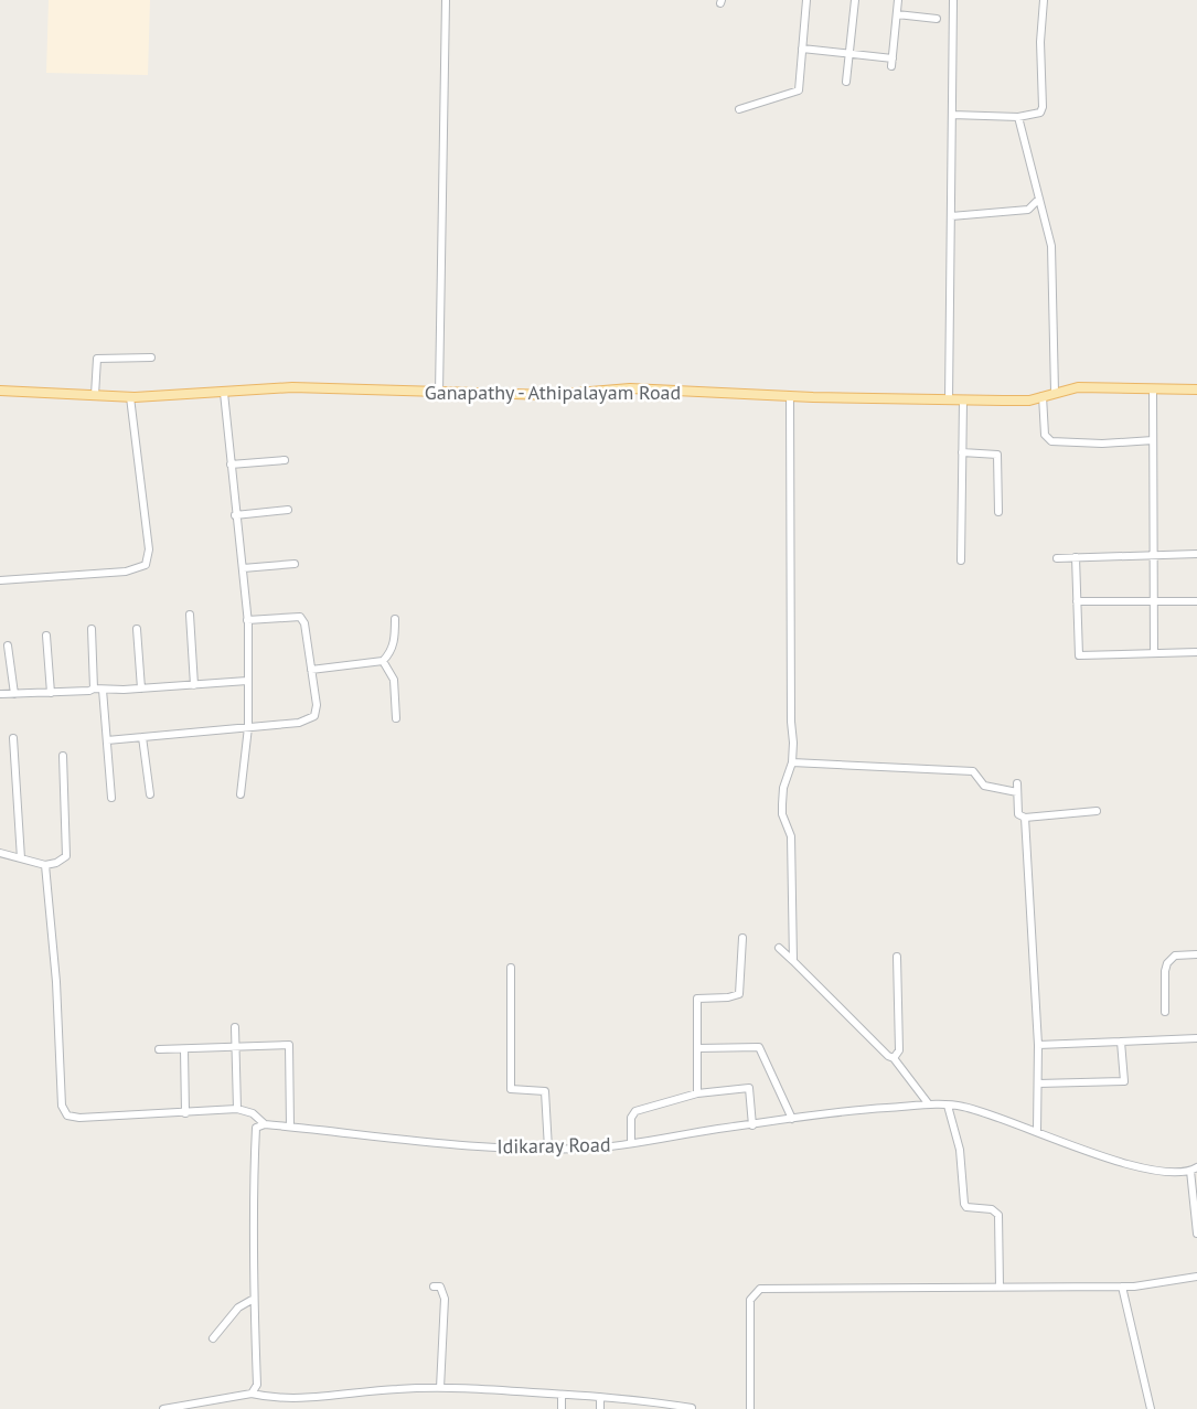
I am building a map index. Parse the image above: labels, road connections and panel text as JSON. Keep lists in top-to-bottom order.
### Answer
{
  "streets": {
    "main road": ["Ganapathy - Athipalayam Road"],
    "street": ["Idikaray Road"]
  }
}
